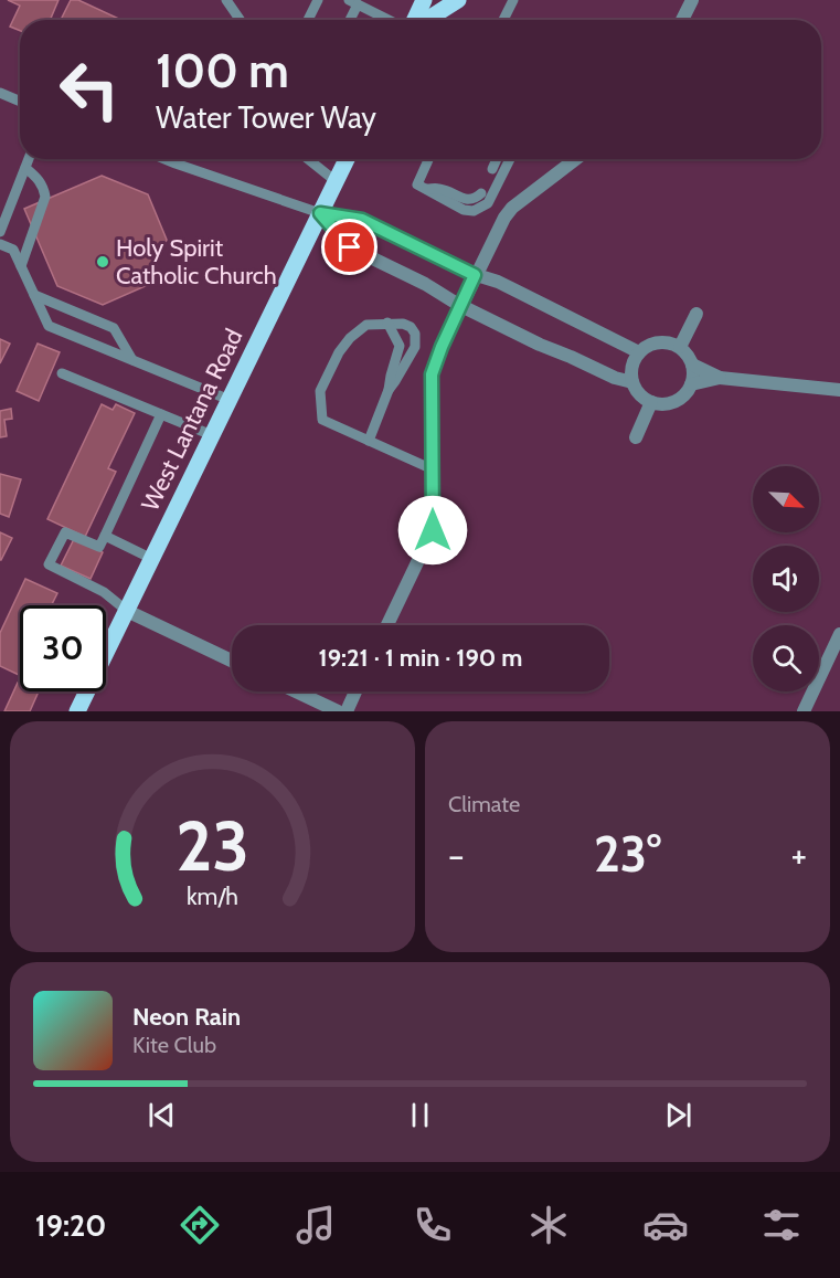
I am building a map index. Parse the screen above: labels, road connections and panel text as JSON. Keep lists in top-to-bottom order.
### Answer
{
  "streets": {
    "main road": ["West Lantana Road"]
  },
  "places": ["Holy Spirit Catholic Church"],
  "north": "bottom right",
  "page": {
    "turn": ["100 m", "Water Tower Way"],
    "limit": "30",
    "trip": "19:21 · 1 min · 190 m",
    "tile": "Climate",
    "heat": ["−", "23°", "+"],
    "song": ["Neon Rain", "Kite Club"],
    "tabs": "19:20",
    "gauge": ["23", "km/h"]
  }
}
